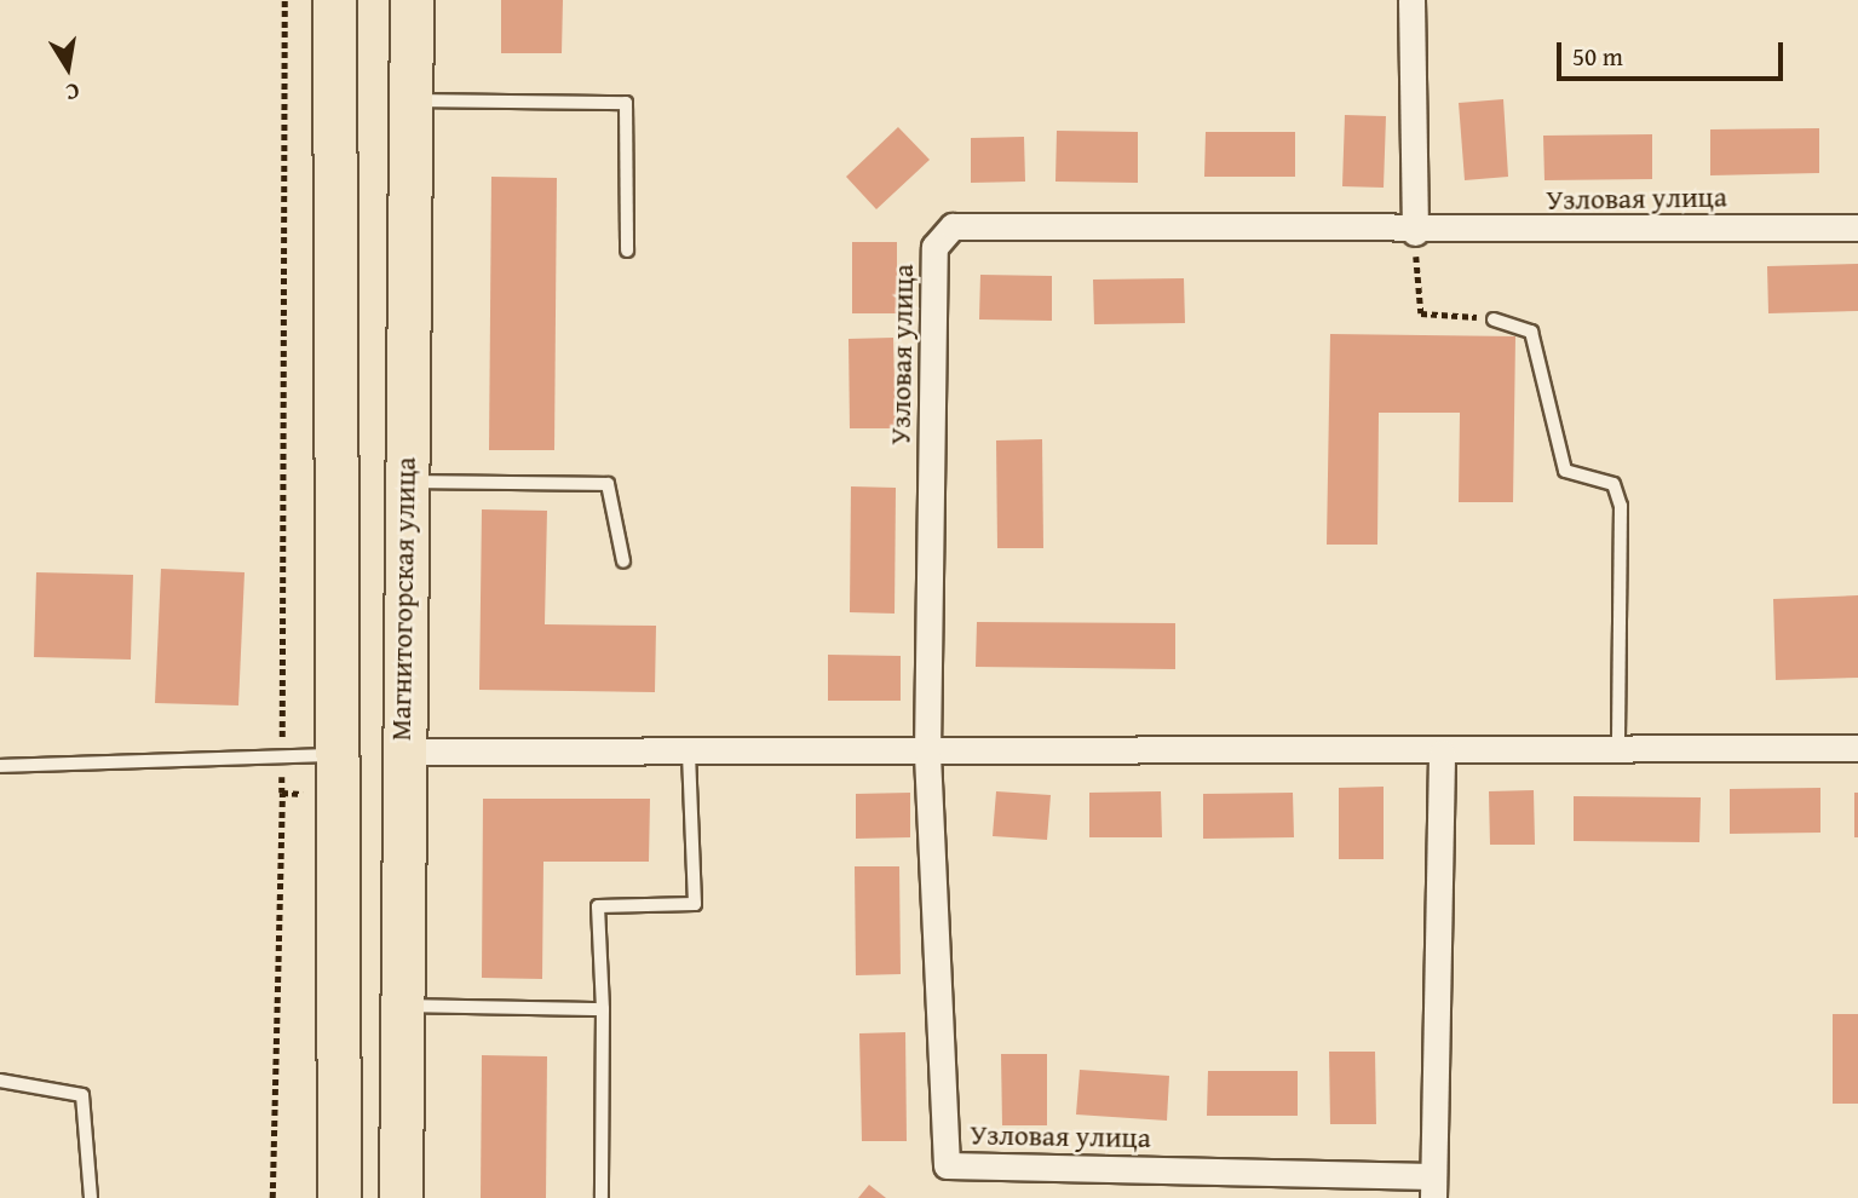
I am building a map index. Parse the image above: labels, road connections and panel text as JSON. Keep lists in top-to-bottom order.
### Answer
{
  "streets": {
    "main road": ["Магнитогорская улица"],
    "street": ["Узловая улица"]
  },
  "scale_bar": "50 m",
  "north": "bottom"
}
